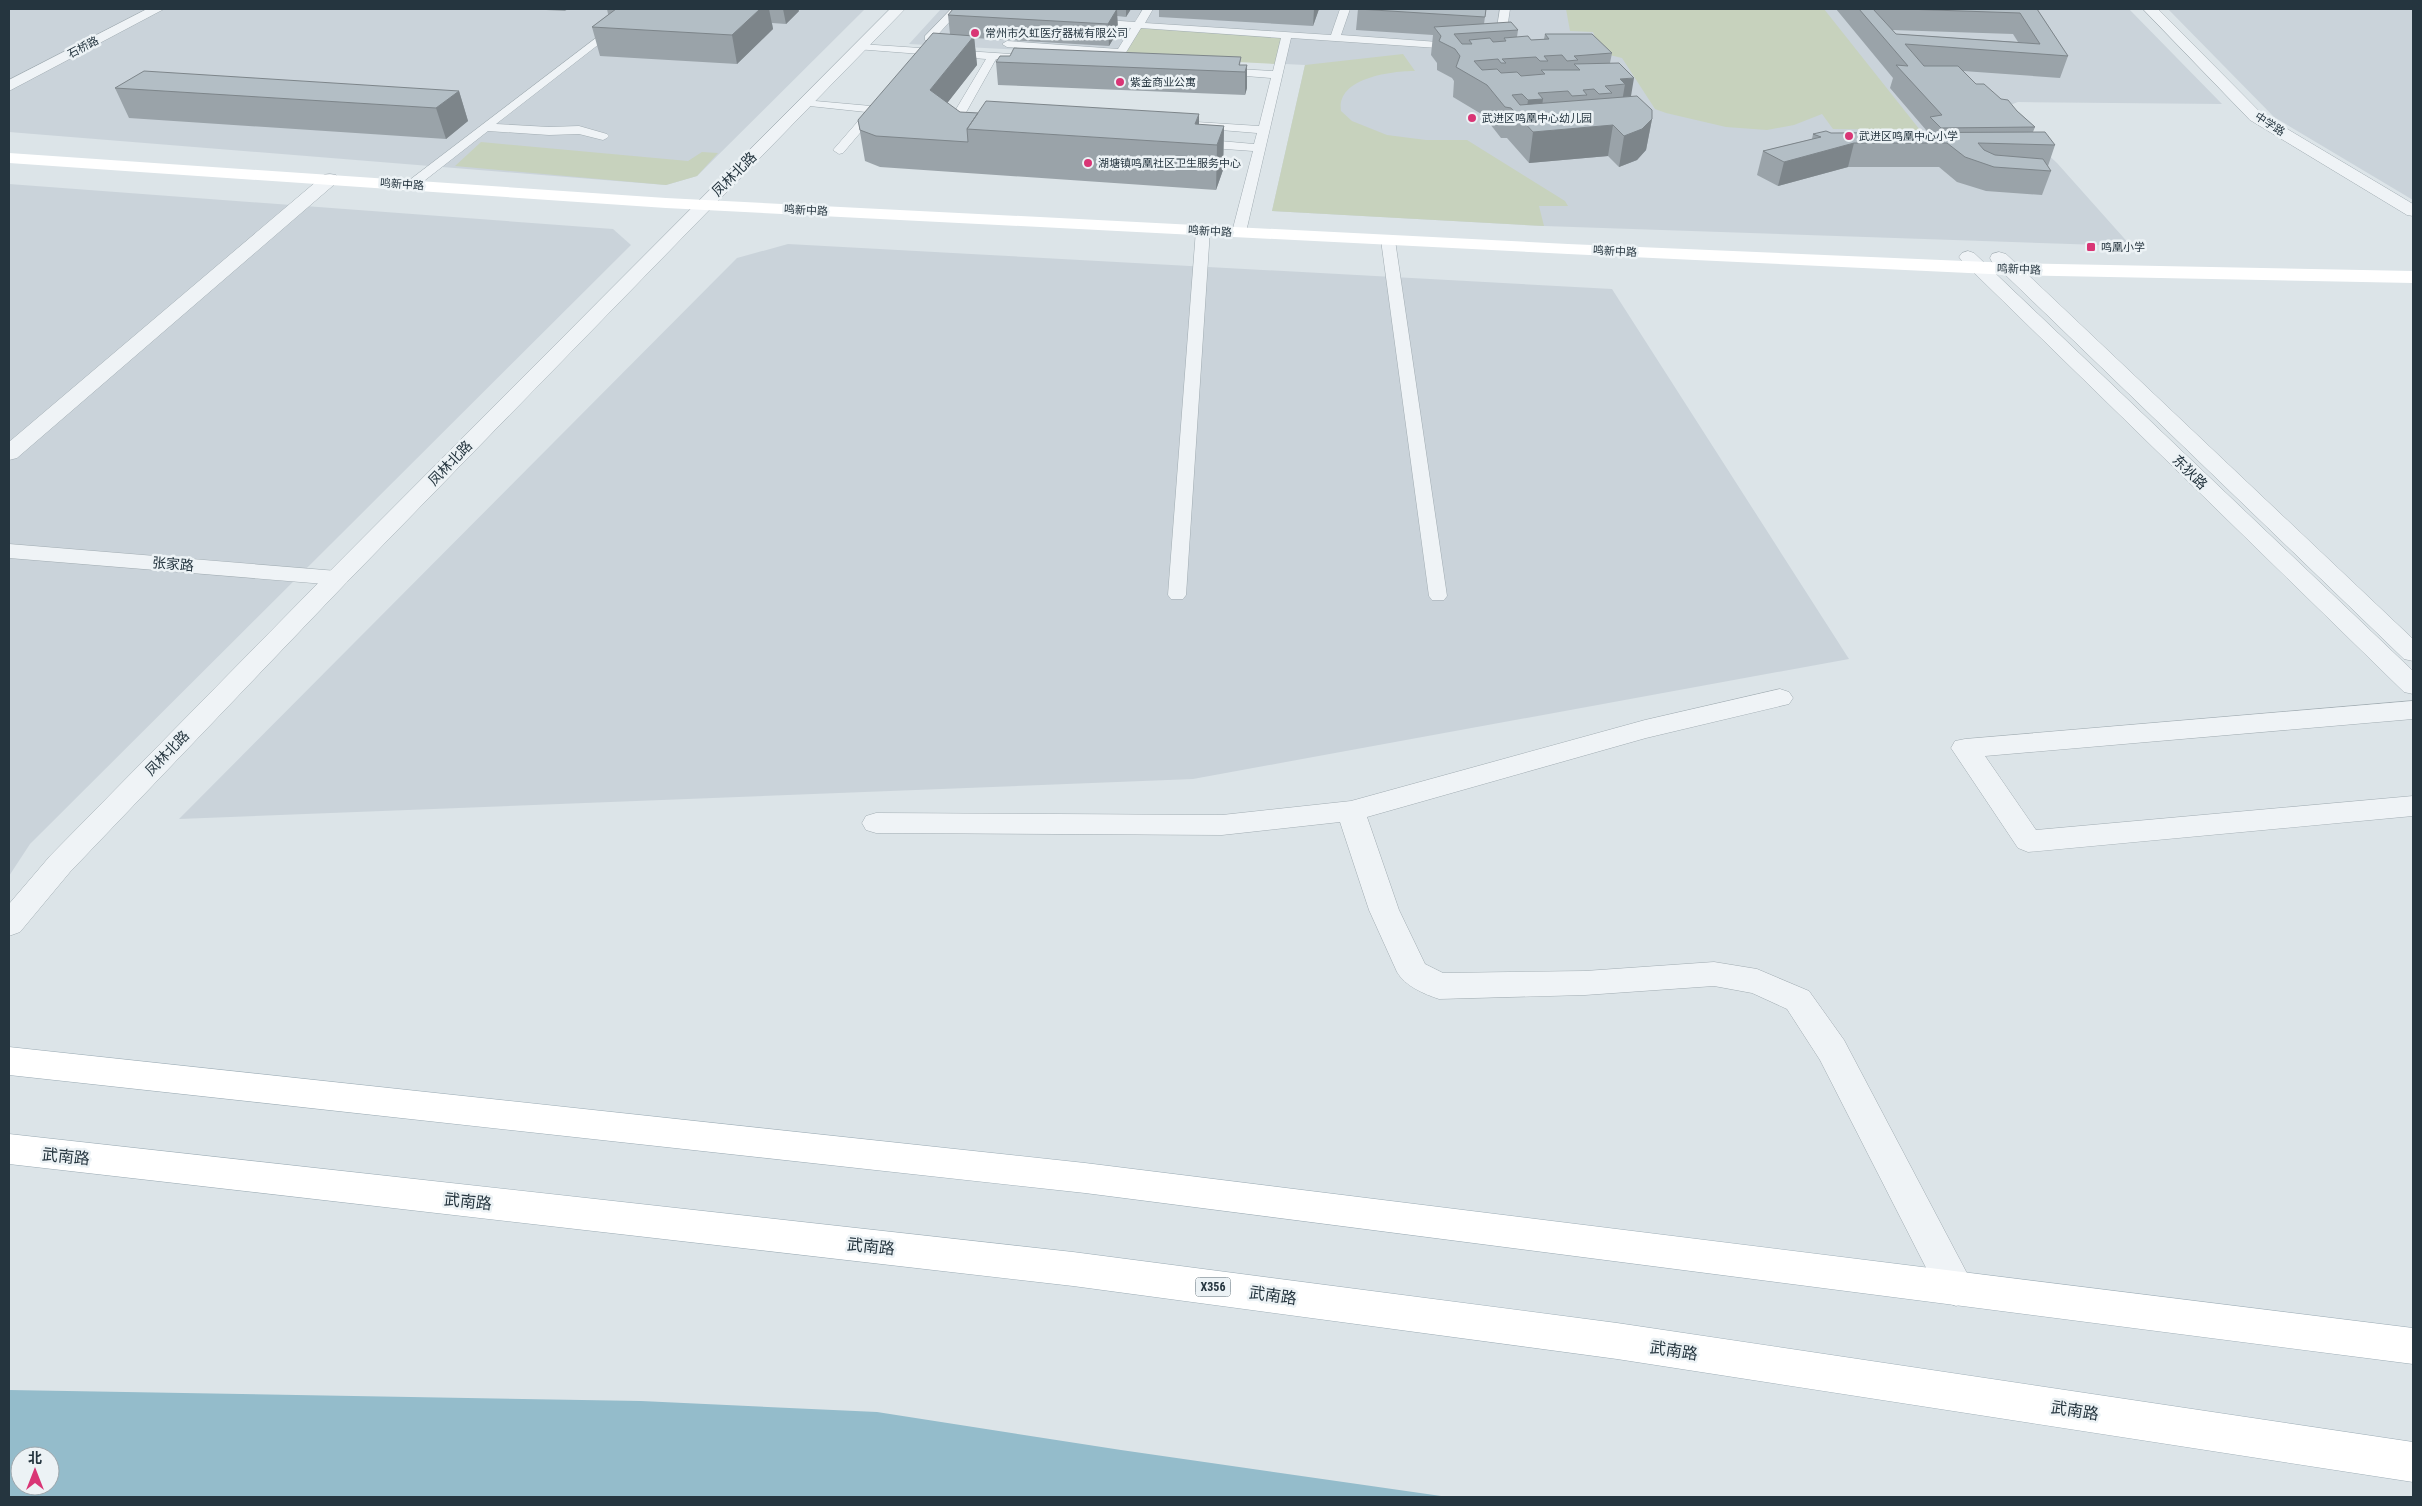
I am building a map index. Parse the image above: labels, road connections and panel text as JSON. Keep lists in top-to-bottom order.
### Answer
{
  "streets": {
    "main road": ["鸣新中路", "武南路", "X356"],
    "street": [
      "石桥路",
      "中学路",
      "凤林北路",
      "东狄路",
      "张家路"
    ]
  },
  "crossings": [
    ["凤林北路", "鸣新中路"],
    ["凤林北路", "张家路"],
    ["鸣新中路", "东狄路"]
  ],
  "places": {
    "other": [
      "常州市久虹医疗器械有限公司",
      "紫金商业公寓",
      "武进区鸣凰中心幼儿园",
      "武进区鸣凰中心小学",
      "湖塘镇鸣凰社区卫生服务中心"
    ],
    "transit": ["鸣凰小学"]
  },
  "north": "top"
}
